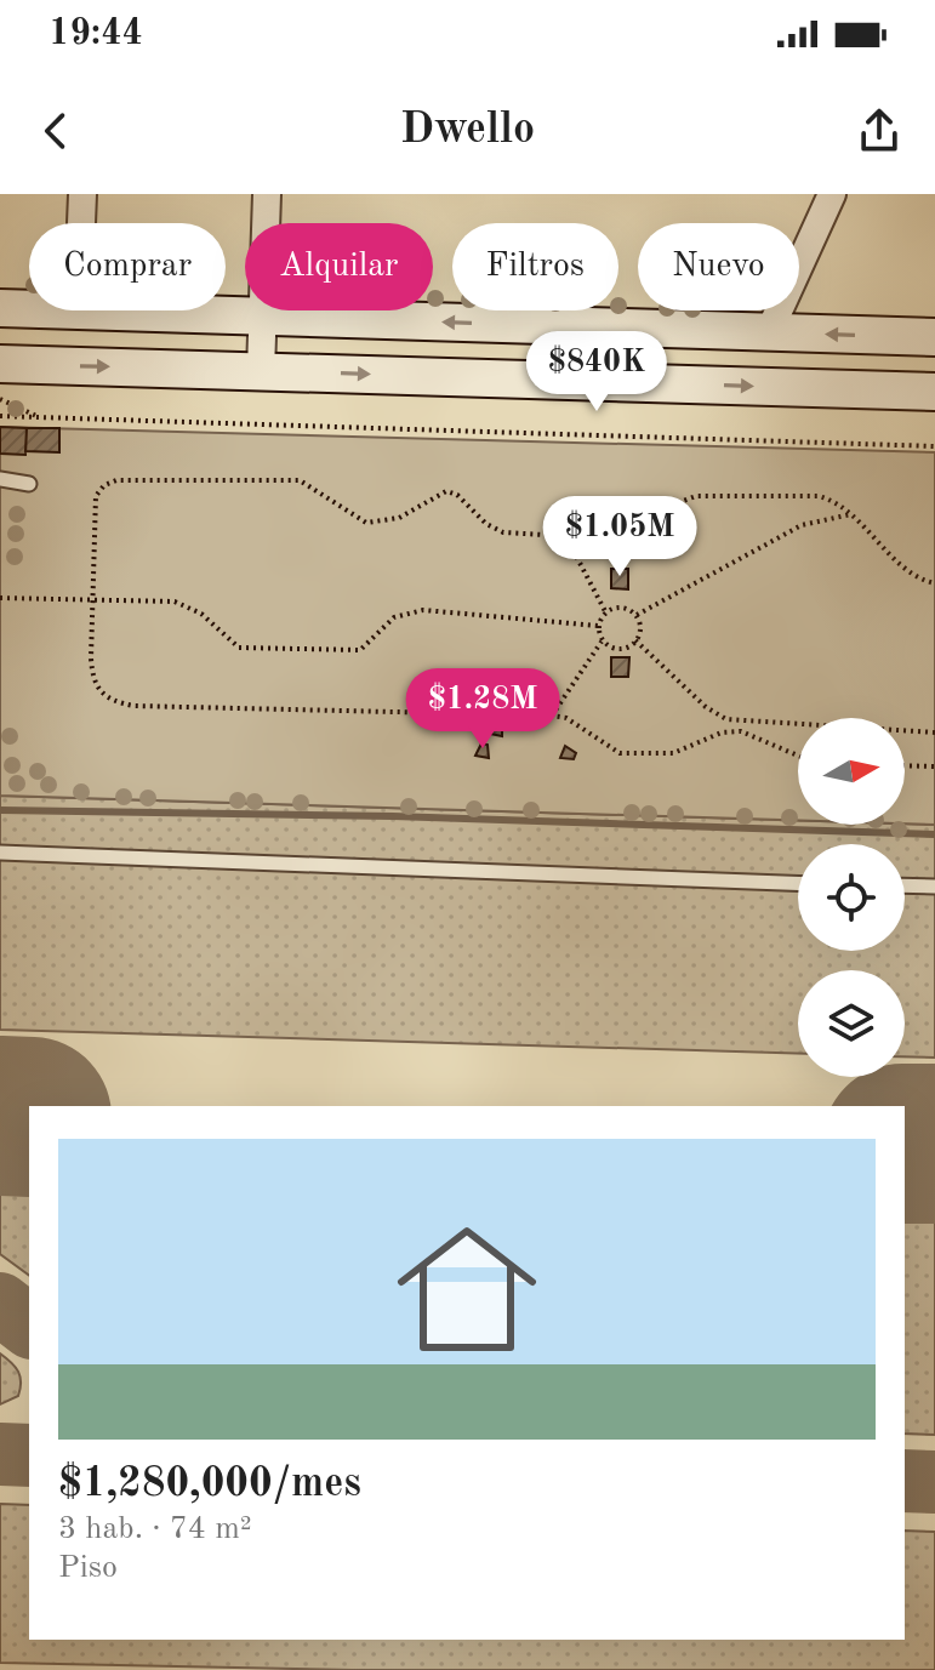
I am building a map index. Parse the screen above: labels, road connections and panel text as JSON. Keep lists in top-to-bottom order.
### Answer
{
  "north": "right",
  "page": {
    "status": "19:44",
    "header": "Dwello",
    "chip": [
      "Comprar",
      "Alquilar",
      "Filtros",
      "Nuevo"
    ],
    "price": ["$840K", "$1.05M", "$1.28M"],
    "list": [
      {
        "name": "$1,280,000/mes",
        "note": "3 hab. · 74 m² · Piso"
      }
    ]
  }
}
